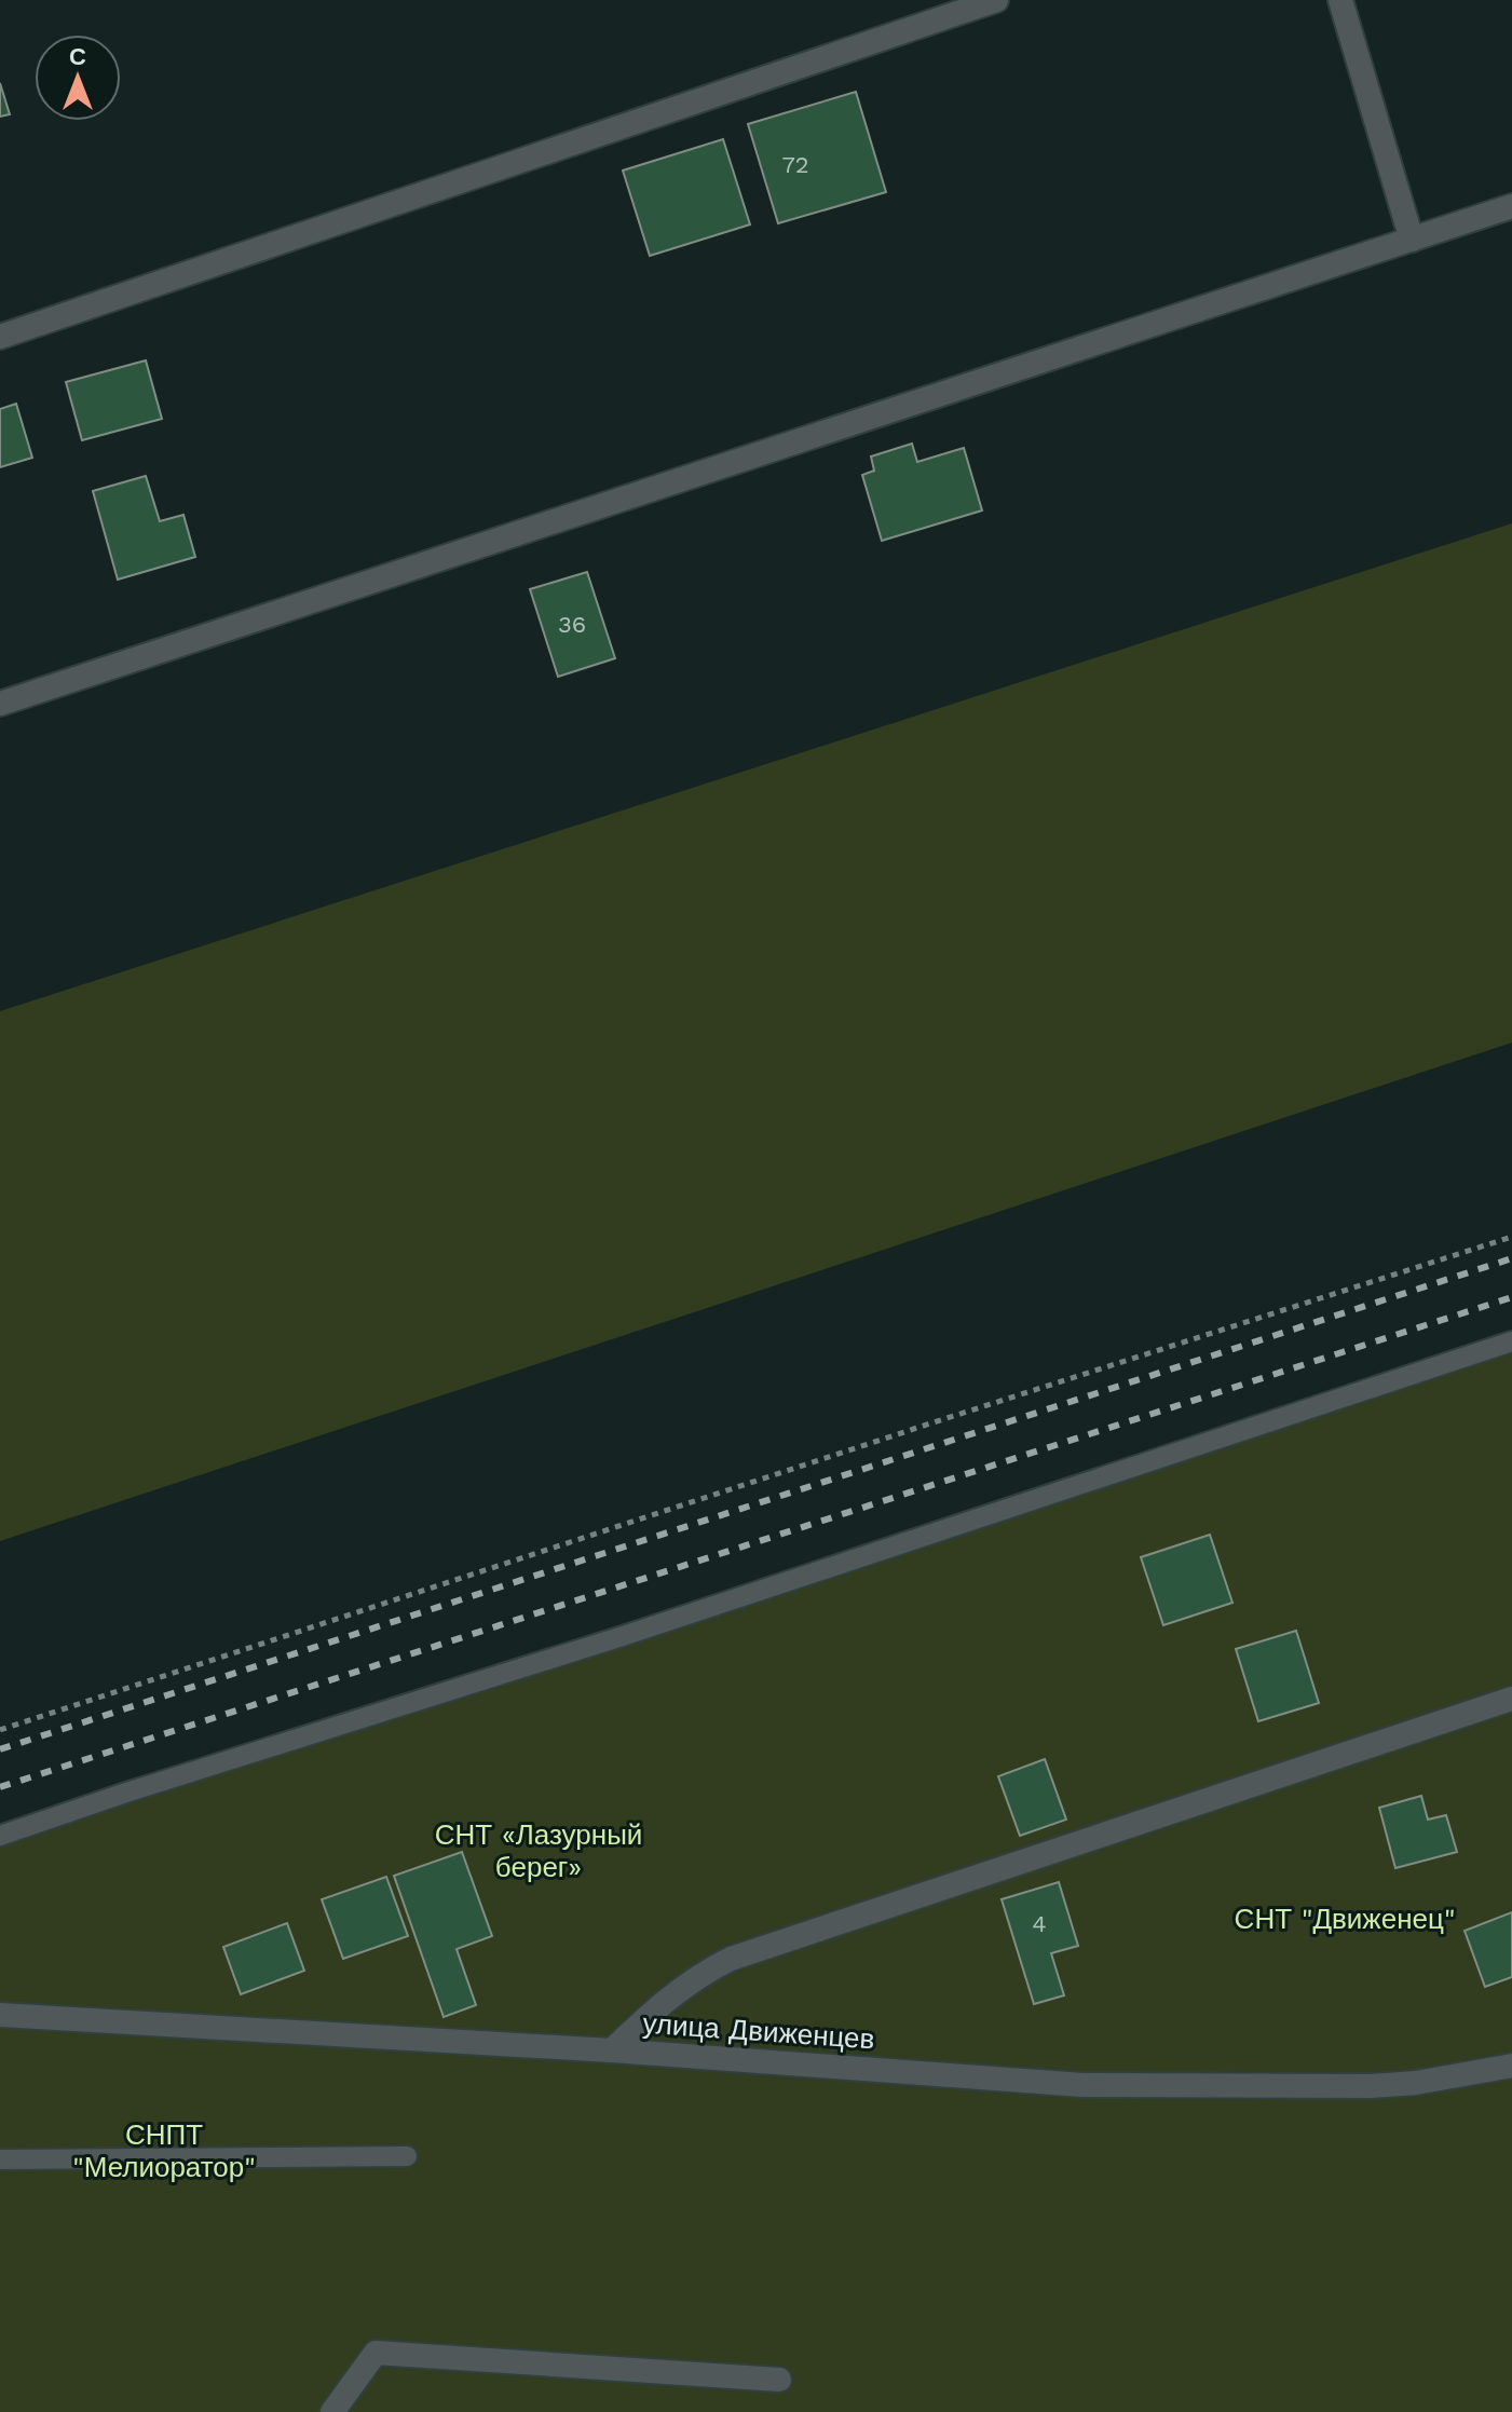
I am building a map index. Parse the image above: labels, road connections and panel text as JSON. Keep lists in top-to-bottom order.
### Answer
{
  "streets": {
    "street": ["улица Движенцев"]
  },
  "parks": ["СНТ «Лазурный берег»", "СНТ \"Движенец\"", "СНПТ \"Мелиоратор\""],
  "house_numbers": ["72", "36", "4"],
  "north": "top"
}
